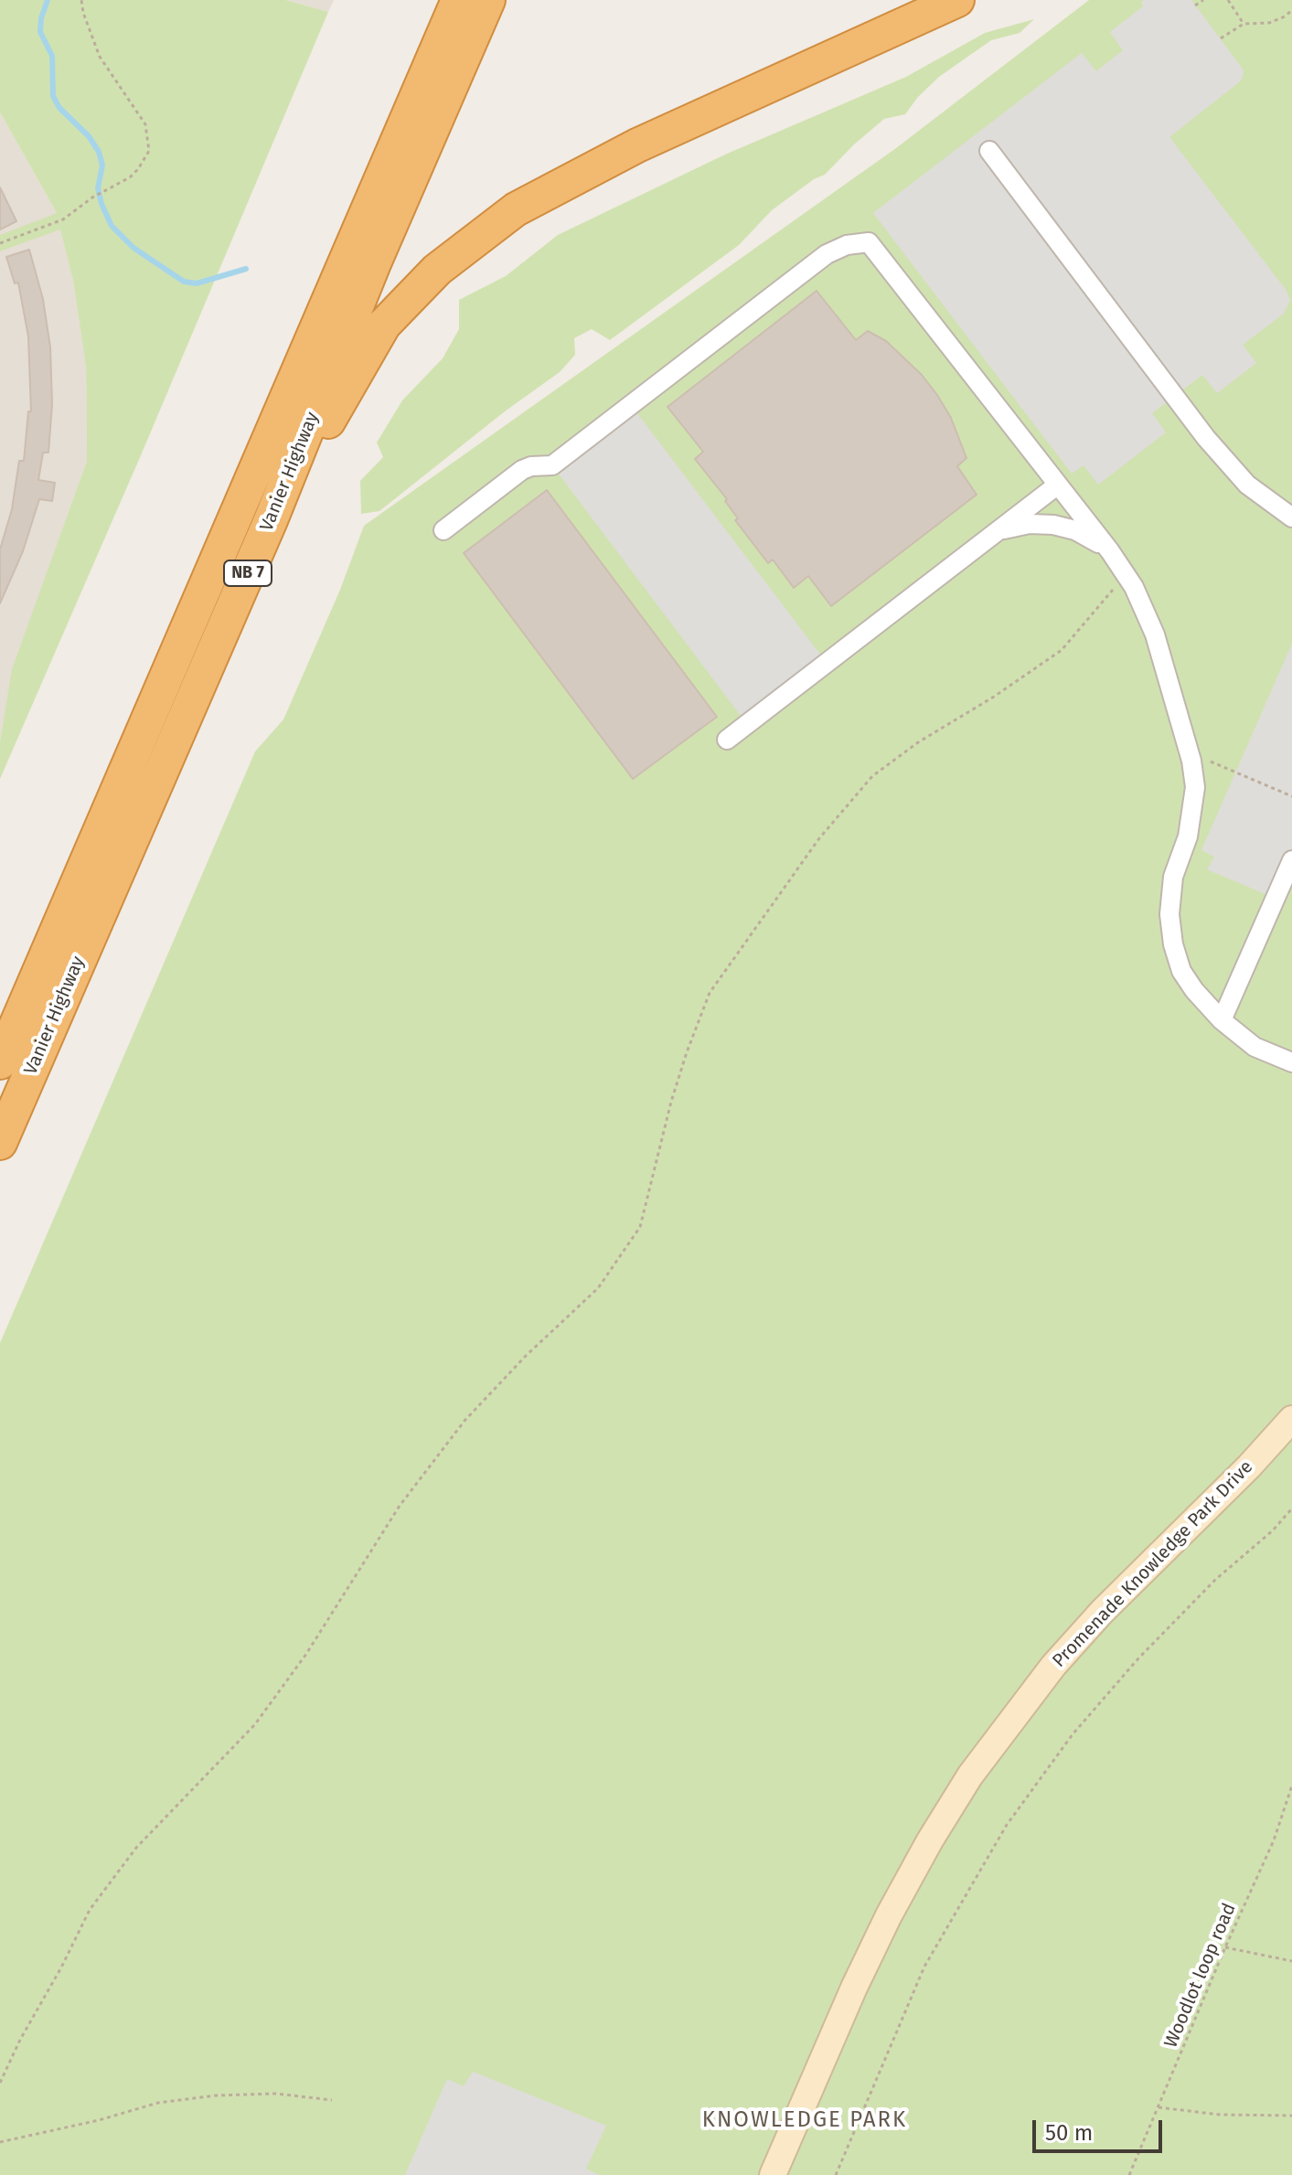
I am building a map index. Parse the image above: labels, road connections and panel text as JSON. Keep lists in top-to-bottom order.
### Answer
{
  "streets": {
    "highway": ["Vanier Highway", "NB 7"],
    "street": ["Promenade Knowledge Park Drive"],
    "path": ["Woodlot loop road"]
  },
  "districts": ["KNOWLEDGE PARK"],
  "scale_bar": "50 m"
}
